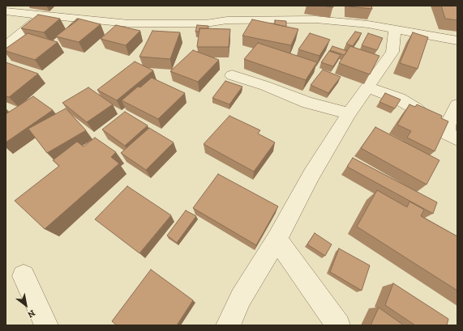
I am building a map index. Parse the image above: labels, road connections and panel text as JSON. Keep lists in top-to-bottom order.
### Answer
{
  "north": "bottom right"
}
